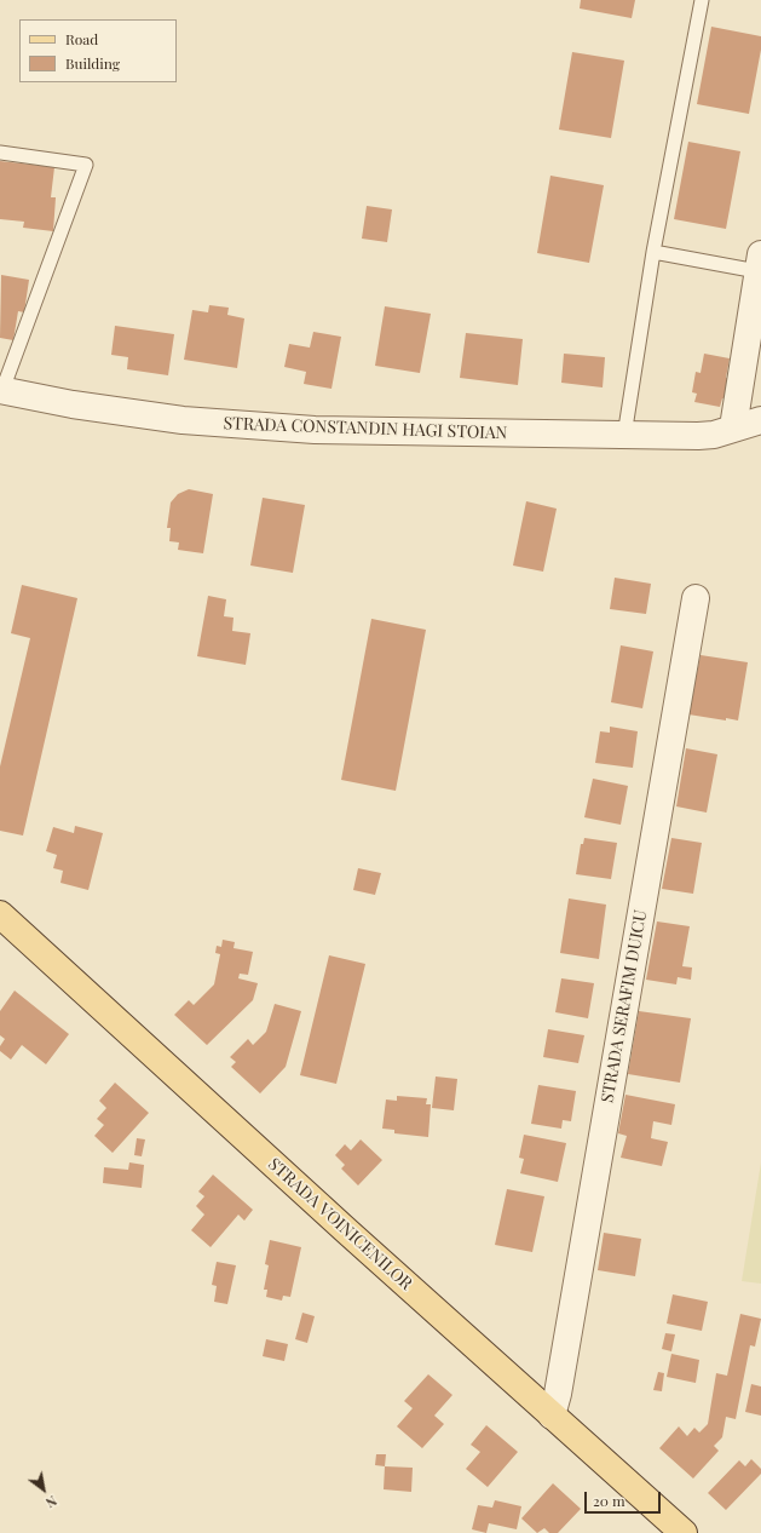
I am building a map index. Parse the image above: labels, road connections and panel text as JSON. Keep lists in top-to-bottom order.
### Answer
{
  "streets": {
    "main road": ["STRADA VOINICENILOR"],
    "street": ["STRADA CONSTANDIN HAGI STOIAN", "STRADA SERAFIM DUICU"]
  },
  "crossings": [
    ["STRADA SERAFIM DUICU", "STRADA VOINICENILOR"]
  ],
  "legend": ["Road", "Building"],
  "scale_bar": "20 m",
  "north": "bottom right"
}
